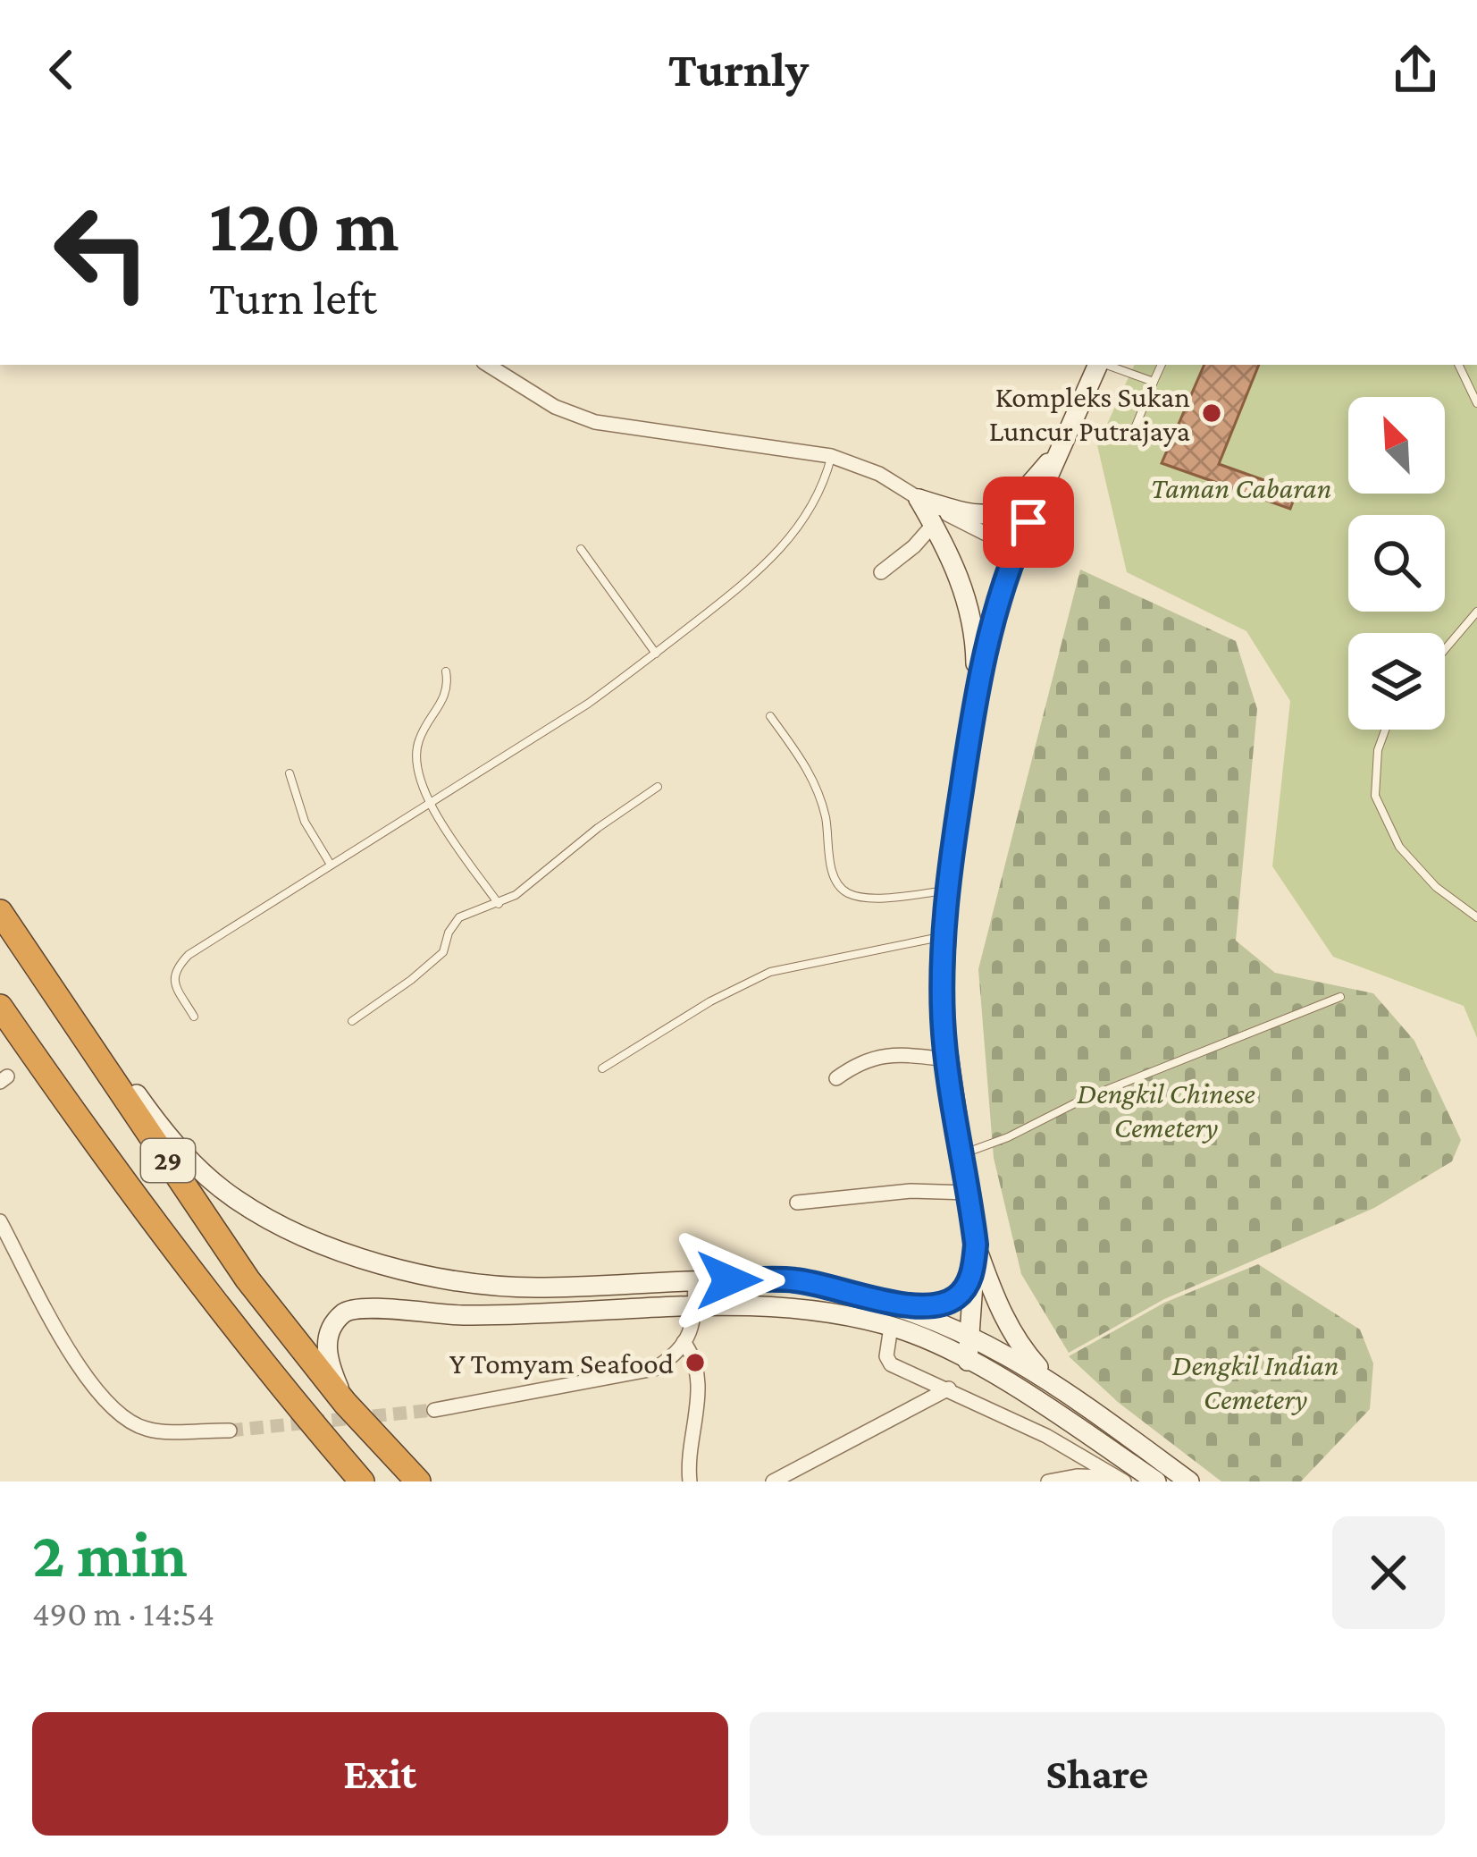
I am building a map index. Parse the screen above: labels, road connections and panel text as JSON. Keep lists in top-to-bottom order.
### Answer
{
  "streets": {
    "highway": ["29"]
  },
  "parks": ["Taman Cabaran", "Dengkil Chinese Cemetery", "Dengkil Indian Cemetery"],
  "places": ["Kompleks Sukan Luncur Putrajaya", "Y Tomyam Seafood"],
  "north": "top left",
  "page": {
    "header": "Turnly",
    "turn": ["120 m", "Turn left"],
    "heading": ["2 min", "490 m · 14:54"],
    "buttons": ["Exit", "Share"]
  }
}
